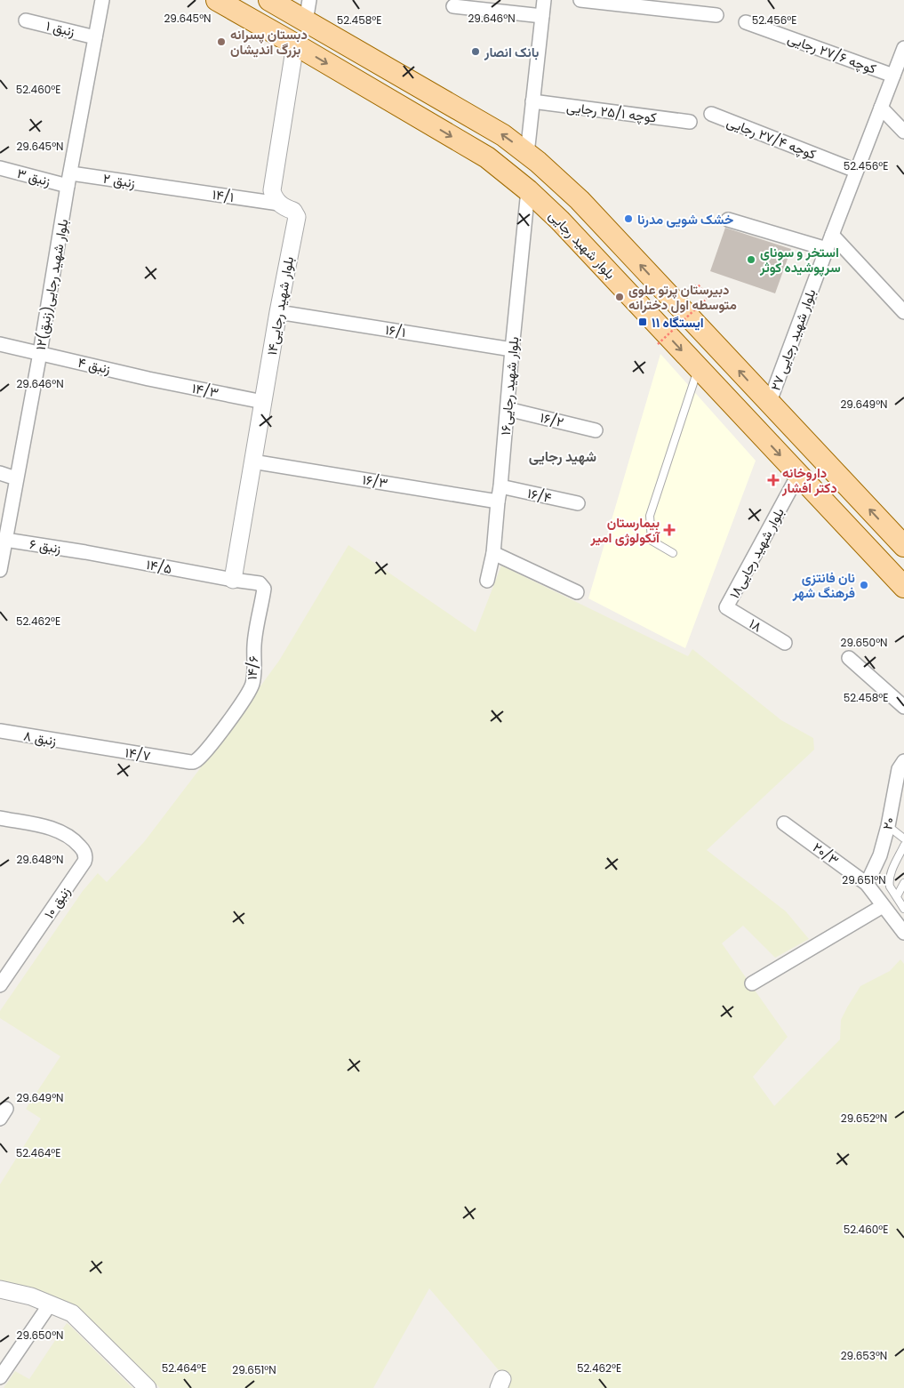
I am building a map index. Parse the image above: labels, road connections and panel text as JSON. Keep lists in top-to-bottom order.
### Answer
{
  "streets": {
    "main road": ["بلوار شهید رجایی"],
    "street": [
      "زنبق ۱",
      "کوچه ۲۷/۶ رجایی",
      "کوچه ۲۵/۱ رجایی",
      "کوچه ۲۷/۴ رجایی",
      "زنبق ۳",
      "زنبق ۲",
      "۱۴/۱",
      "۱۲بلوار شهید رجایی(زنبق)",
      "بلوار شهید رجایی۱۴",
      "۱۶/۱",
      "۲۷ بلوار شهید رجایی",
      "زنبق ۴",
      "بلوار شهید رجایی۱۶",
      "۱۴/۳",
      "۱۶/۲",
      "۱۶/۳",
      "۱۶/۴",
      "زنبق ۶",
      "بلوار شهید رجایی۱۸",
      "۱۴/۵",
      "۱۸",
      "۱۴/۶",
      "زنبق ۸",
      "۱۴/۷",
      "۲۰",
      "۲۰/۳",
      "زنبق ۱۰"
    ]
  },
  "crossings": [
    ["زنبق ۱", "۱۲بلوار شهید رجایی(زنبق)"],
    ["کوچه ۲۷/۶ رجایی", "۲۷ بلوار شهید رجایی"],
    ["کوچه ۲۷/۴ رجایی", "۲۷ بلوار شهید رجایی"],
    ["زنبق ۳", "زنبق ۲"],
    ["زنبق ۳", "۱۲بلوار شهید رجایی(زنبق)"],
    ["زنبق ۲", "۱۴/۱"],
    ["زنبق ۲", "۱۲بلوار شهید رجایی(زنبق)"],
    ["۱۴/۱", "بلوار شهید رجایی۱۴"],
    ["بلوار شهید رجایی", "۲۷ بلوار شهید رجایی"],
    ["بلوار شهید رجایی", "بلوار شهید رجایی۱۶"],
    ["بلوار شهید رجایی", "بلوار شهید رجایی۱۸"],
    ["۱۲بلوار شهید رجایی(زنبق)", "زنبق ۴"],
    ["۱۲بلوار شهید رجایی(زنبق)", "زنبق ۶"],
    ["بلوار شهید رجایی۱۴", "۱۶/۱"],
    ["بلوار شهید رجایی۱۴", "۱۴/۳"],
    ["بلوار شهید رجایی۱۴", "۱۶/۳"],
    ["بلوار شهید رجایی۱۴", "۱۴/۵"],
    ["بلوار شهید رجایی۱۴", "۱۴/۶"],
    ["۱۶/۱", "بلوار شهید رجایی۱۶"],
    ["زنبق ۴", "۱۴/۳"],
    ["بلوار شهید رجایی۱۶", "۱۶/۲"],
    ["بلوار شهید رجایی۱۶", "۱۶/۳"],
    ["بلوار شهید رجایی۱۶", "۱۶/۴"],
    ["زنبق ۶", "۱۴/۵"],
    ["بلوار شهید رجایی۱۸", "۱۸"],
    ["۱۴/۵", "۱۴/۶"],
    ["۱۴/۶", "۱۴/۷"],
    ["زنبق ۸", "۱۴/۷"],
    ["۲۰", "۲۰/۳"]
  ],
  "districts": ["شهید رجایی"],
  "places": {
    "other": [
      "دبستان پسرانه بزرگ اندیشان",
      "بانک انصار",
      "خشک شویی مدرنا",
      "استخر و سونای سرپوشیده کوثر",
      "دبیرستان پرتو علوی متوسطه اول دخترانه",
      "نان فانتزی فرهنگ شهر"
    ],
    "transit": ["ایستگاه ۱۱"],
    "health": ["داروخانه دکتر افشار", "بیمارستان آنکولوژی امیر"]
  },
  "coordinates": [
    "29.645°N",
    "29.646°N",
    "52.458°E",
    "52.456°E",
    "52.460°E",
    "29.649°N",
    "52.462°E",
    "29.650°N",
    "29.648°N",
    "29.651°N",
    "29.652°N",
    "52.464°E",
    "29.653°N"
  ]
}
